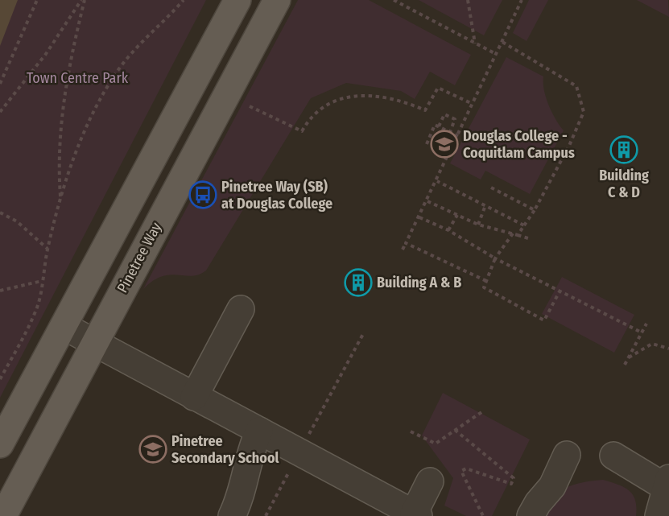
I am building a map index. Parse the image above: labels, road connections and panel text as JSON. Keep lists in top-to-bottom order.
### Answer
{
  "streets": {
    "main road": ["Pinetree Way"]
  },
  "parks": ["Town Centre Park"],
  "places": {
    "school or university": ["Douglas College - Coquitlam Campus", "Pinetree Secondary School"],
    "building": ["Building C & D", "Building A & B"],
    "bus stop": ["Pinetree Way (SB) at Douglas College"]
  }
}
